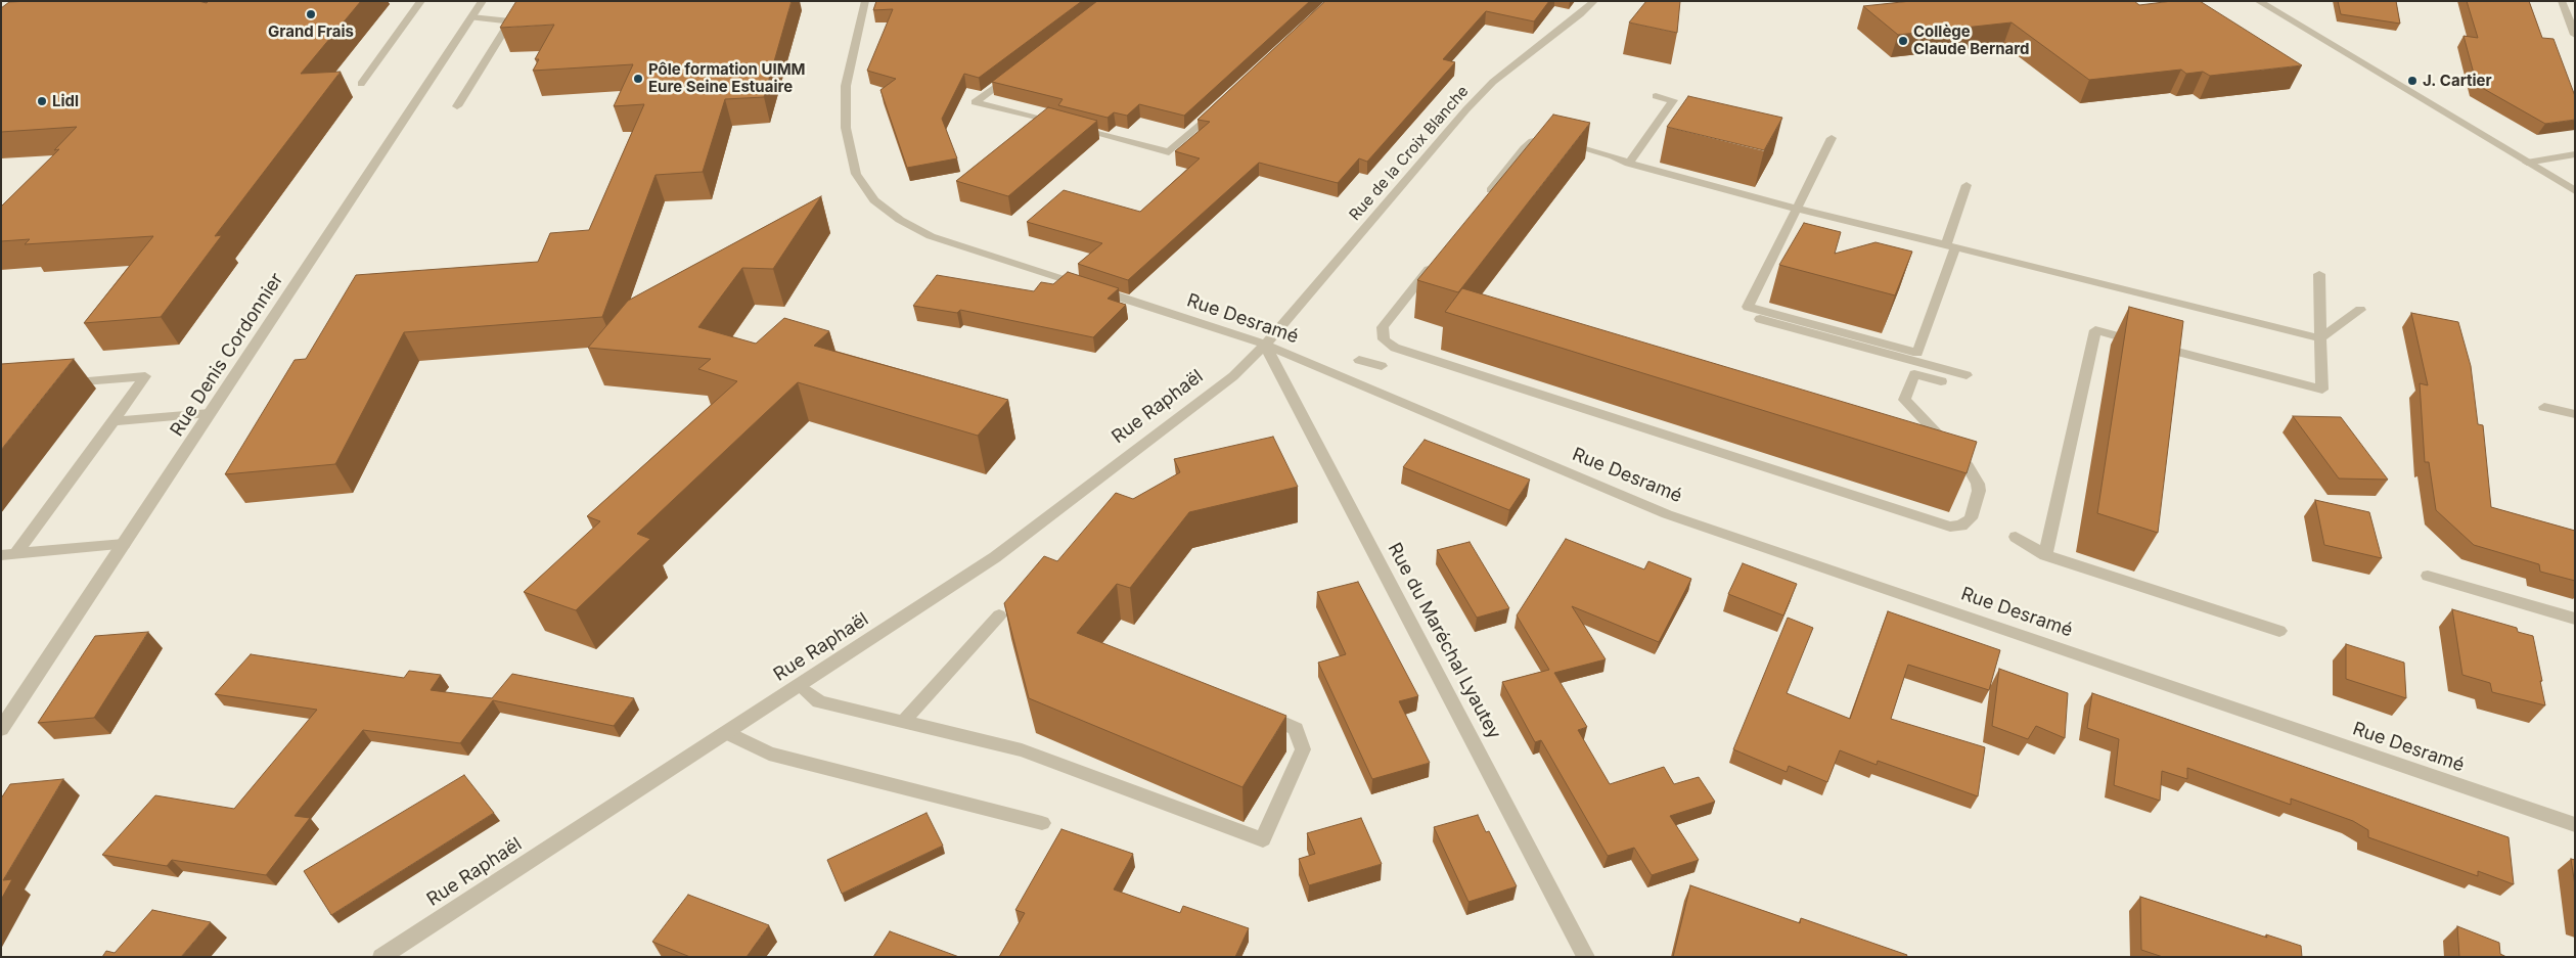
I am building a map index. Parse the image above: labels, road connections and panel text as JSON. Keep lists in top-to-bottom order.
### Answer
{
  "streets": {
    "street": [
      "Rue de la Croix Blanche",
      "Rue Desramé",
      "Rue Denis Cordonnier",
      "Rue Raphaël",
      "Rue du Maréchal Lyautey"
    ]
  },
  "crossings": [
    ["Rue de la Croix Blanche", "Rue Desramé"],
    ["Rue de la Croix Blanche", "Rue Raphaël"],
    ["Rue de la Croix Blanche", "Rue du Maréchal Lyautey"],
    ["Rue Desramé", "Rue Raphaël"],
    ["Rue Desramé", "Rue du Maréchal Lyautey"],
    ["Rue Raphaël", "Rue du Maréchal Lyautey"]
  ],
  "places": [
    "Grand Frais",
    "Collège Claude Bernard",
    "Pôle formation UIMM Eure Seine Estuaire",
    "J. Cartier",
    "Lidl"
  ]
}
